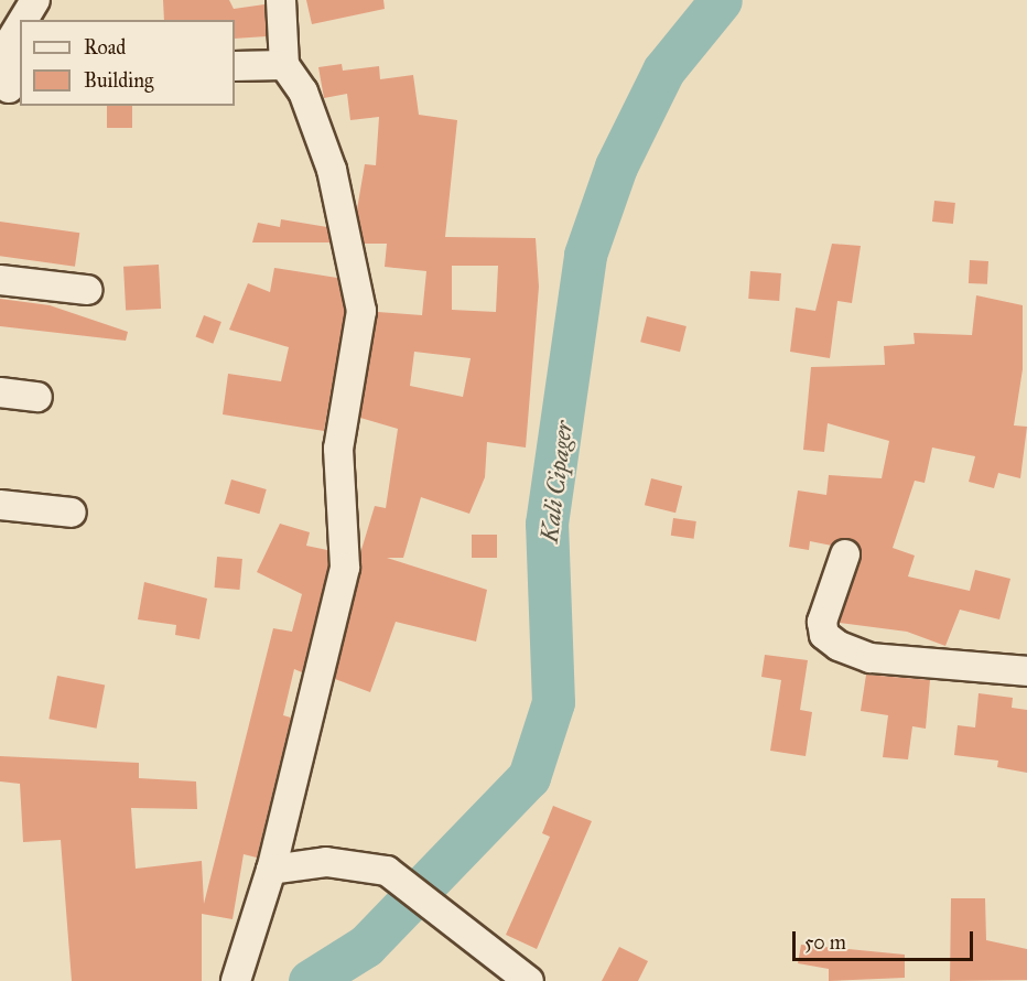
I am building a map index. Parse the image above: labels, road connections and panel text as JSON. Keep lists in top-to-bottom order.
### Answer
{
  "water": ["Kali Cipager"],
  "legend": ["Road", "Building"],
  "scale_bar": "50 m"
}
